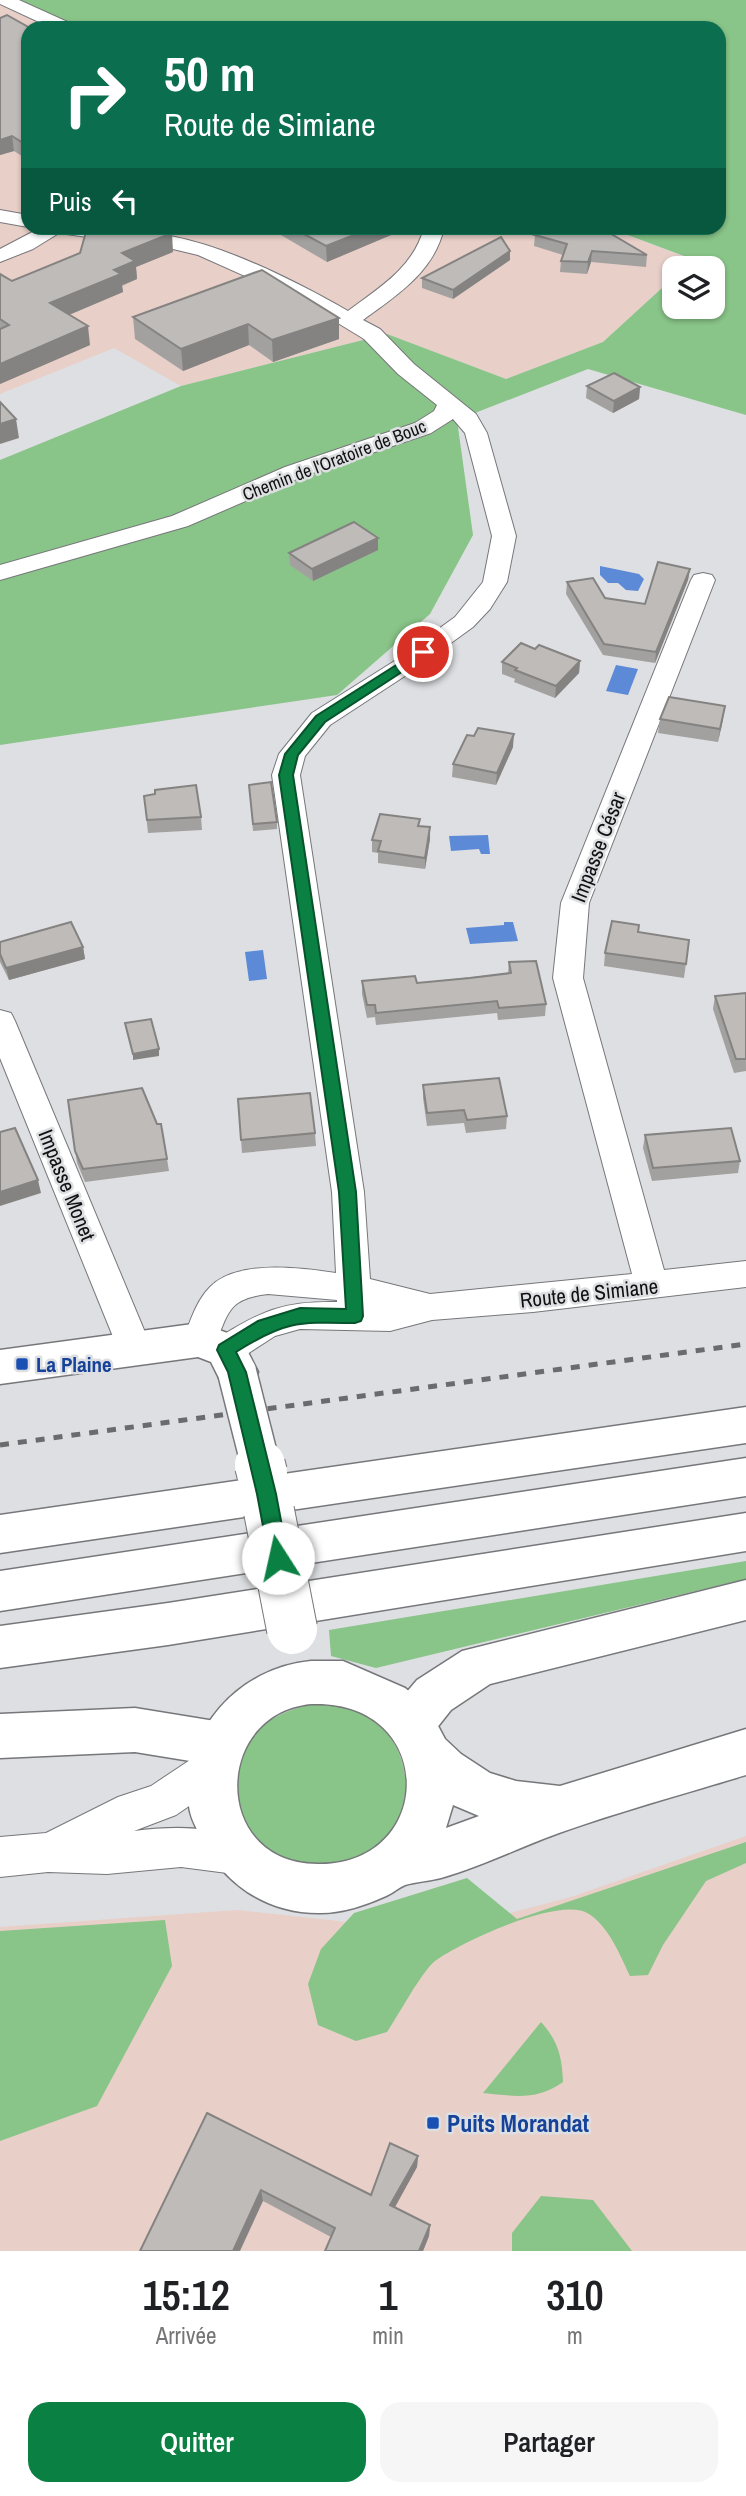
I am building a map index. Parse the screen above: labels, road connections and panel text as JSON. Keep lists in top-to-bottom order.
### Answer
{
  "streets": {
    "street": [
      "Chemin de l'Oratoire de Bouc",
      "Impasse César",
      "Impasse Monet",
      "Route de Simiane"
    ]
  },
  "crossings": [
    ["Impasse César", "Route de Simiane"]
  ],
  "places": {
    "transit": ["La Plaine", "Puits Morandat"]
  },
  "page": {
    "turn": ["50 m", "Route de Simiane"],
    "then": "Puis",
    "eta": [
      "15:12",
      "Arrivée",
      "1",
      "min",
      "310",
      "m"
    ],
    "buttons": ["Quitter", "Partager"]
  }
}
